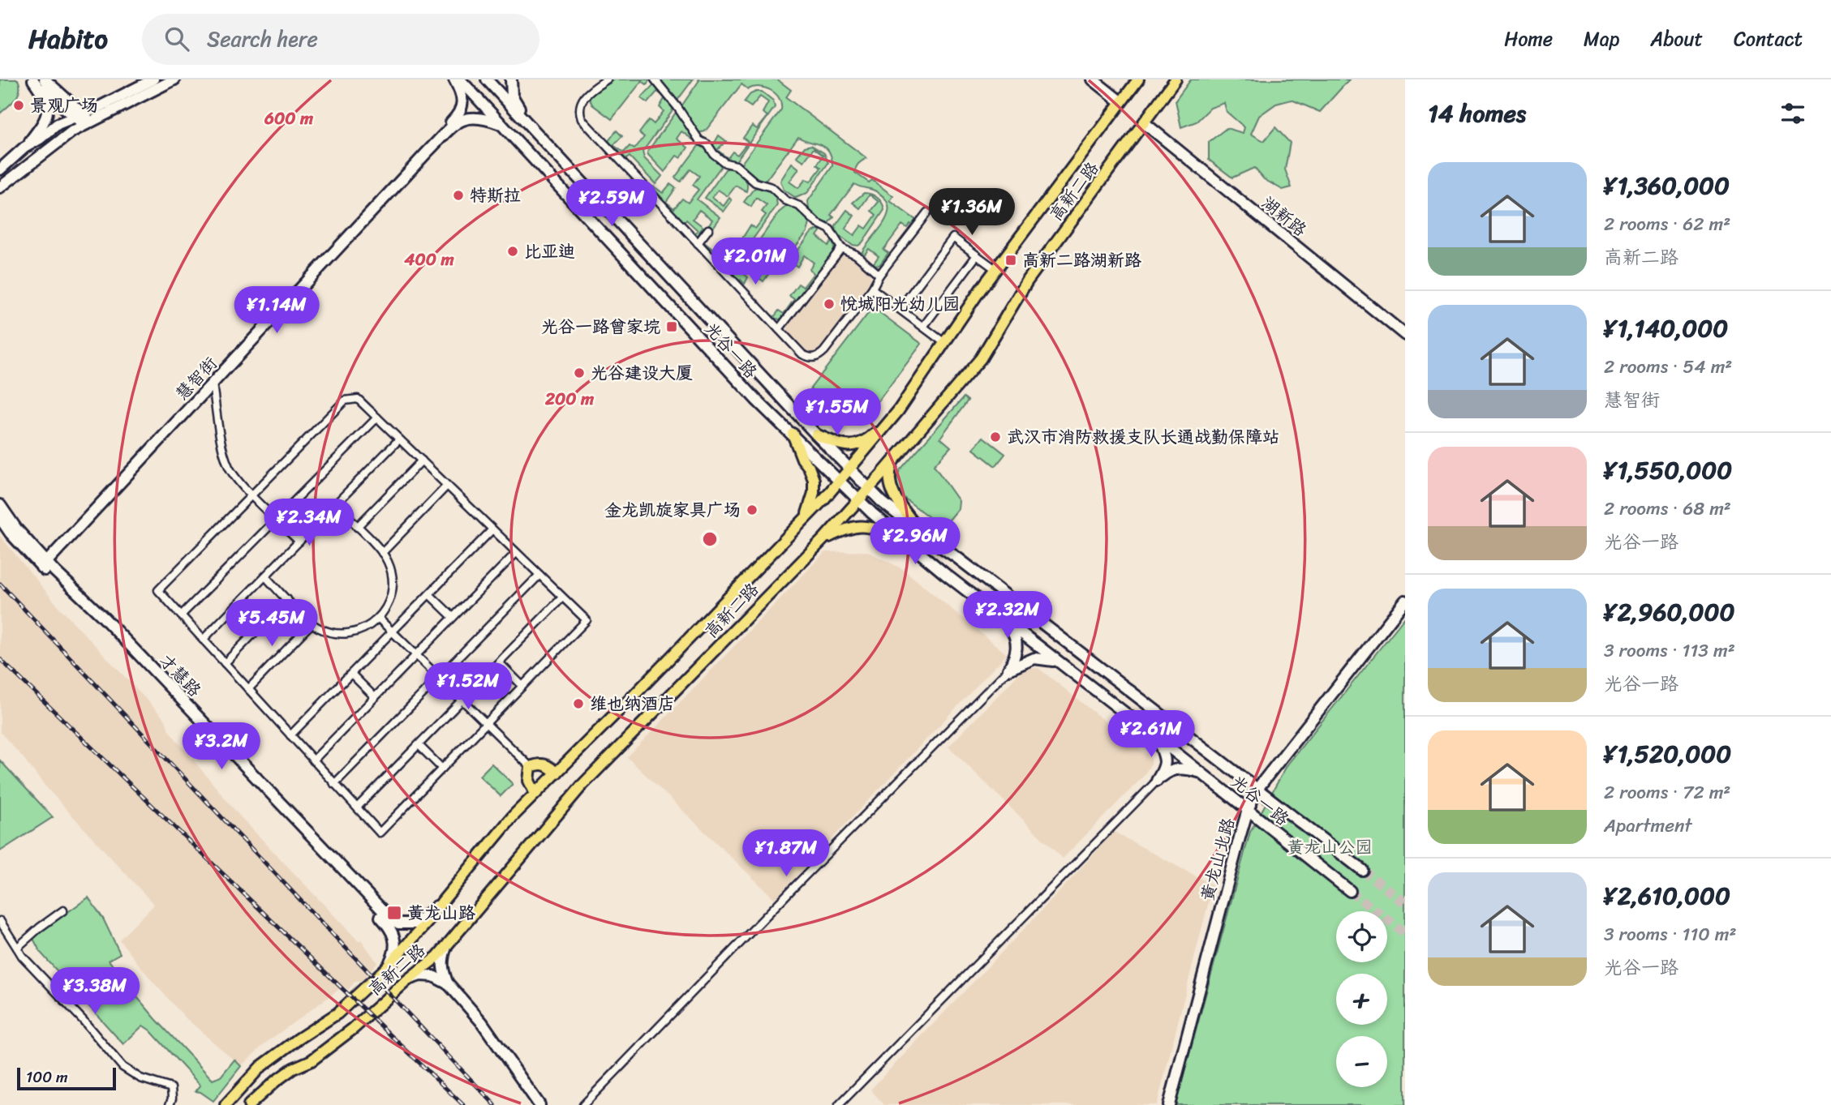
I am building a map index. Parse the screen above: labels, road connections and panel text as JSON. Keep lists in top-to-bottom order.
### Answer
{
  "streets": {
    "main road": ["高新二路"],
    "street": [
      "湖新路",
      "光谷一路",
      "慧智街",
      "才慧路",
      "黄龙山北路"
    ]
  },
  "crossings": [
    ["高新二路", "湖新路"],
    ["高新二路", "光谷一路"],
    ["高新二路", "才慧路"],
    ["光谷一路", "慧智街"],
    ["光谷一路", "黄龙山北路"],
    ["慧智街", "才慧路"]
  ],
  "parks": ["黄龙山公园"],
  "places": {
    "other": [
      "景观广场",
      "特斯拉",
      "比亚迪",
      "悦城阳光幼儿园",
      "光谷建设大厦",
      "武汉市消防救援支队长通战勤保障站",
      "金龙凯旋家具广场",
      "维也纳酒店"
    ],
    "transit": ["高新二路湖新路", "光谷一路曾家垸", "黄龙山路"]
  },
  "scale_bar": "100 m",
  "page": {
    "header": "Habito",
    "search": "Search here",
    "nav": [
      "Home",
      "Map",
      "About",
      "Contact"
    ],
    "heading": "14 homes",
    "list": [
      {
        "name": "¥1,360,000",
        "note": "2 rooms · 62 m² · 高新二路"
      },
      {
        "name": "¥1,140,000",
        "note": "2 rooms · 54 m² · 慧智街"
      },
      {
        "name": "¥1,550,000",
        "note": "2 rooms · 68 m² · 光谷一路"
      },
      {
        "name": "¥2,960,000",
        "note": "3 rooms · 113 m² · 光谷一路"
      },
      {
        "name": "¥1,520,000",
        "note": "2 rooms · 72 m² · Apartment"
      },
      {
        "name": "¥2,610,000",
        "note": "3 rooms · 110 m² · 光谷一路"
      }
    ],
    "price": [
      "¥2.59M",
      "¥1.36M",
      "¥2.01M",
      "¥1.14M",
      "¥1.55M",
      "¥2.34M",
      "¥2.96M",
      "¥2.32M",
      "¥5.45M",
      "¥1.52M",
      "¥2.61M",
      "¥3.2M",
      "¥1.87M",
      "¥3.38M"
    ],
    "map_buttons": ["+", "−"],
    "scale": "100 m"
  },
  "rings": ["600 m", "400 m", "200 m"]
}
